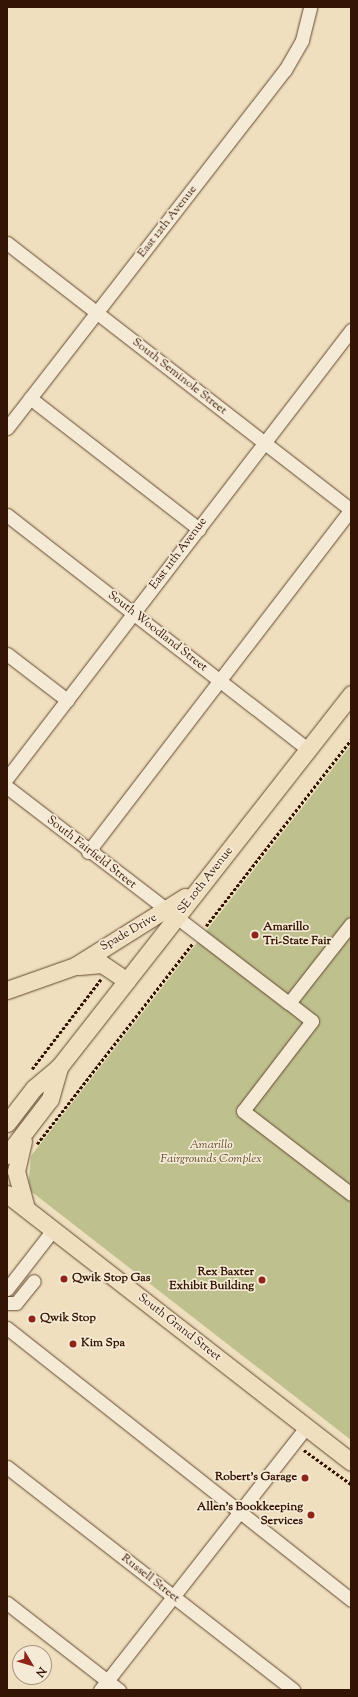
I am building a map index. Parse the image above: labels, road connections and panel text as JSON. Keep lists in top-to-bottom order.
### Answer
{
  "streets": {
    "main road": ["SE 10th Avenue", "Spade Drive", "South Grand Street"],
    "street": [
      "East 12th Avenue",
      "South Seminole Street",
      "East 11th Avenue",
      "South Woodland Street",
      "South Fairfield Street",
      "Russell Street"
    ]
  },
  "crossings": [
    ["East 12th Avenue", "South Seminole Street"],
    ["South Seminole Street", "East 11th Avenue"],
    ["East 11th Avenue", "South Woodland Street"],
    ["South Woodland Street", "SE 10th Avenue"],
    ["South Fairfield Street", "SE 10th Avenue"],
    ["South Fairfield Street", "Spade Drive"],
    ["SE 10th Avenue", "Spade Drive"]
  ],
  "parks": ["Amarillo Fairgrounds Complex"],
  "places": [
    "Amarillo Tri-State Fair",
    "Qwik Stop Gas",
    "Rex Baxter Exhibit Building",
    "Qwik Stop",
    "Kim Spa",
    "Robert's Garage",
    "Allen's Bookkeeping Services"
  ],
  "north": "bottom right"
}
